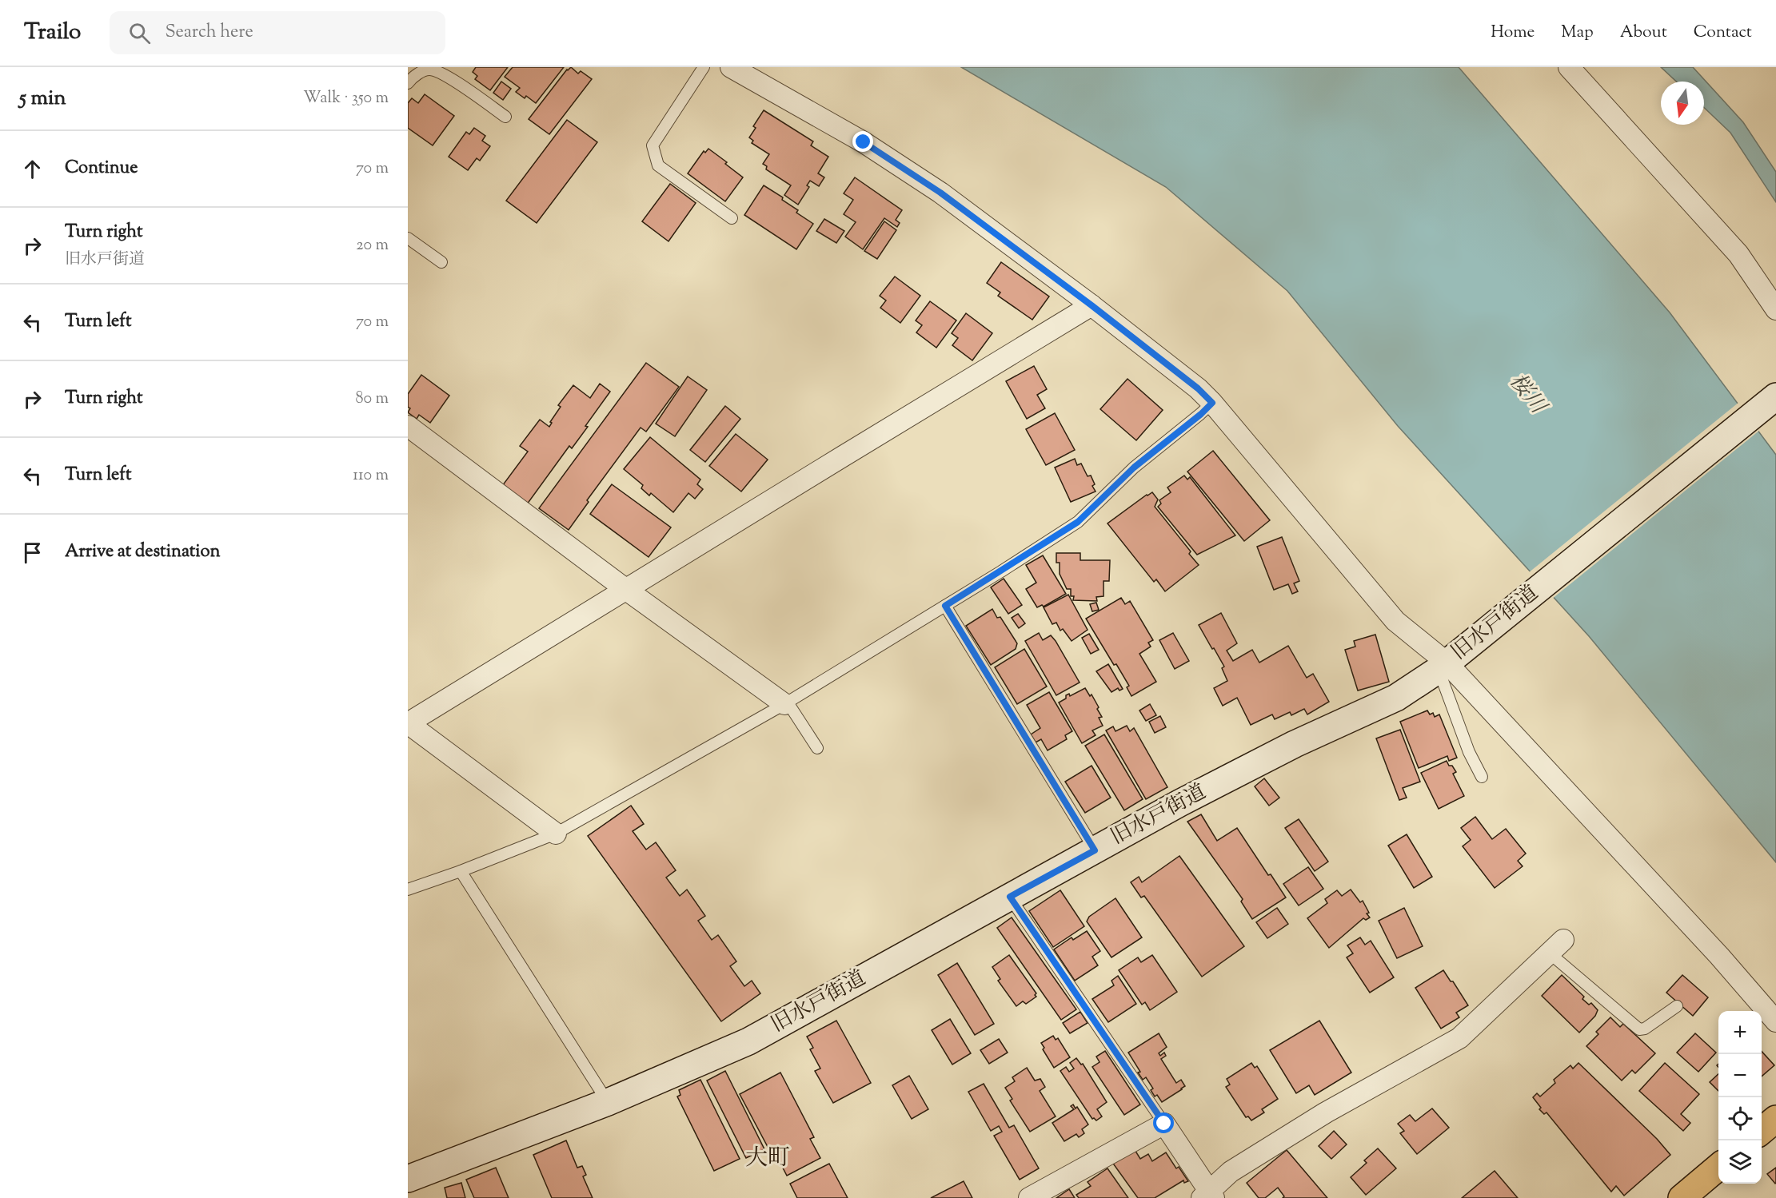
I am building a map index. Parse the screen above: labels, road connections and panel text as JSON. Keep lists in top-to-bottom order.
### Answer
{
  "streets": {
    "street": ["旧水戸街道"]
  },
  "districts": ["大町"],
  "water": ["桜川"],
  "north": "bottom",
  "page": {
    "header": "Trailo",
    "search": "Search here",
    "nav": [
      "Home",
      "Map",
      "About",
      "Contact"
    ],
    "heading": ["5 min", "Walk · 350 m"],
    "list": [
      ["Continue", "70 m"],
      ["Turn right", "旧水戸街道", "20 m"],
      ["Turn left", "70 m"],
      ["Turn right", "80 m"],
      ["Turn left", "110 m"],
      "Arrive at destination"
    ],
    "map_buttons": ["+", "−"]
  }
}
